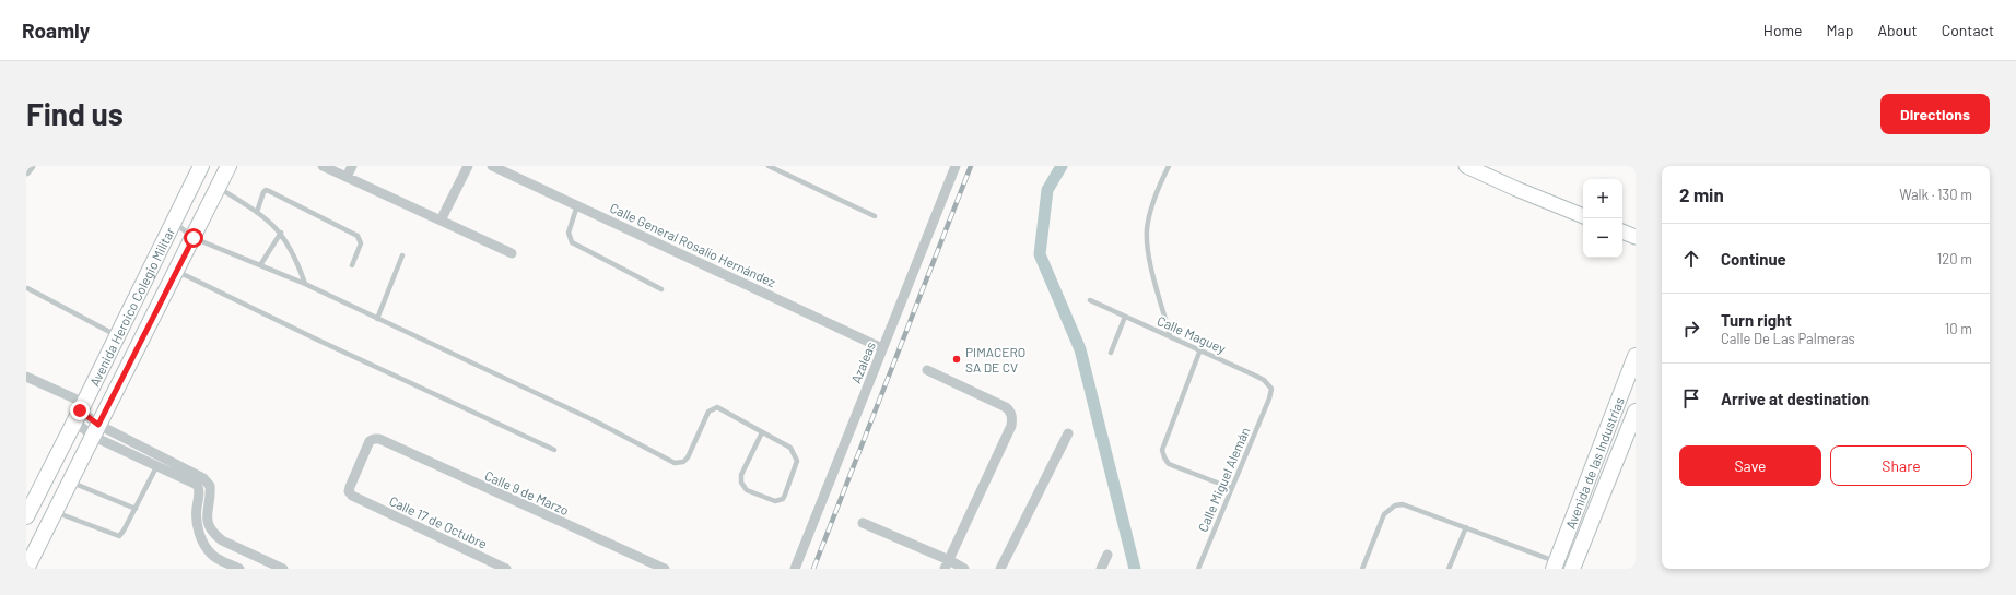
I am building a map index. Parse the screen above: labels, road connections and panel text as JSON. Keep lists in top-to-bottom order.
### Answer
{
  "streets": {
    "main road": ["Avenida Heroico Colegio Militar", "Avenida de las Industrias"],
    "street": [
      "Calle General Rosalío Hernández",
      "Azaleas",
      "Calle 9 de Marzo",
      "Calle 17 de Octubre"
    ],
    "lane": ["Calle Maguey", "Calle Miguel Alemán"]
  },
  "crossings": [
    ["Calle General Rosalío Hernández", "Azaleas"],
    ["Calle Maguey", "Calle Miguel Alemán"],
    ["Calle 9 de Marzo", "Calle 17 de Octubre"]
  ],
  "places": ["PIMACERO SA DE CV"],
  "page": {
    "header": "Roamly",
    "nav": [
      "Home",
      "Map",
      "About",
      "Contact"
    ],
    "buttons": [
      "Directions",
      ["Save", "Share"]
    ],
    "title": "Find us",
    "heading": ["2 min", "Walk · 130 m"],
    "map_buttons": ["+", "−"],
    "list": [
      ["Continue", "120 m"],
      ["Turn right", "Calle De Las Palmeras", "10 m"],
      "Arrive at destination"
    ]
  }
}
